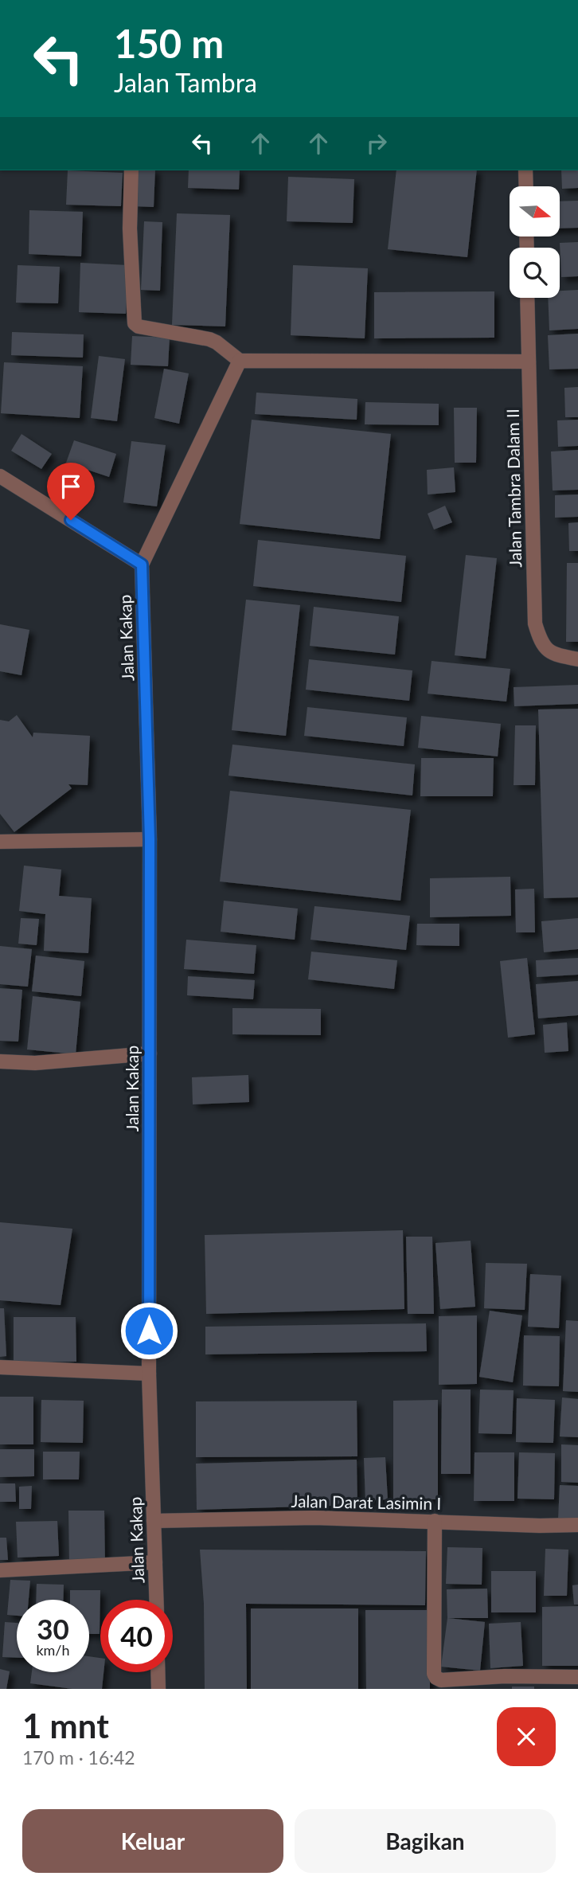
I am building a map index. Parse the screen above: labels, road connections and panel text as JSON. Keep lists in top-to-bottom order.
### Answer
{
  "streets": {
    "street": ["Jalan Tambra Dalam II", "Jalan Kakap", "Jalan Darat Lasimin I"]
  },
  "crossings": [
    ["Jalan Kakap", "Jalan Darat Lasimin I"]
  ],
  "north": "right",
  "page": {
    "turn": ["150 m", "Jalan Tambra"],
    "speed": "30 km/h",
    "limit": "40",
    "heading": ["1 mnt", "170 m · 16:42"],
    "buttons": ["Keluar", "Bagikan"]
  }
}
